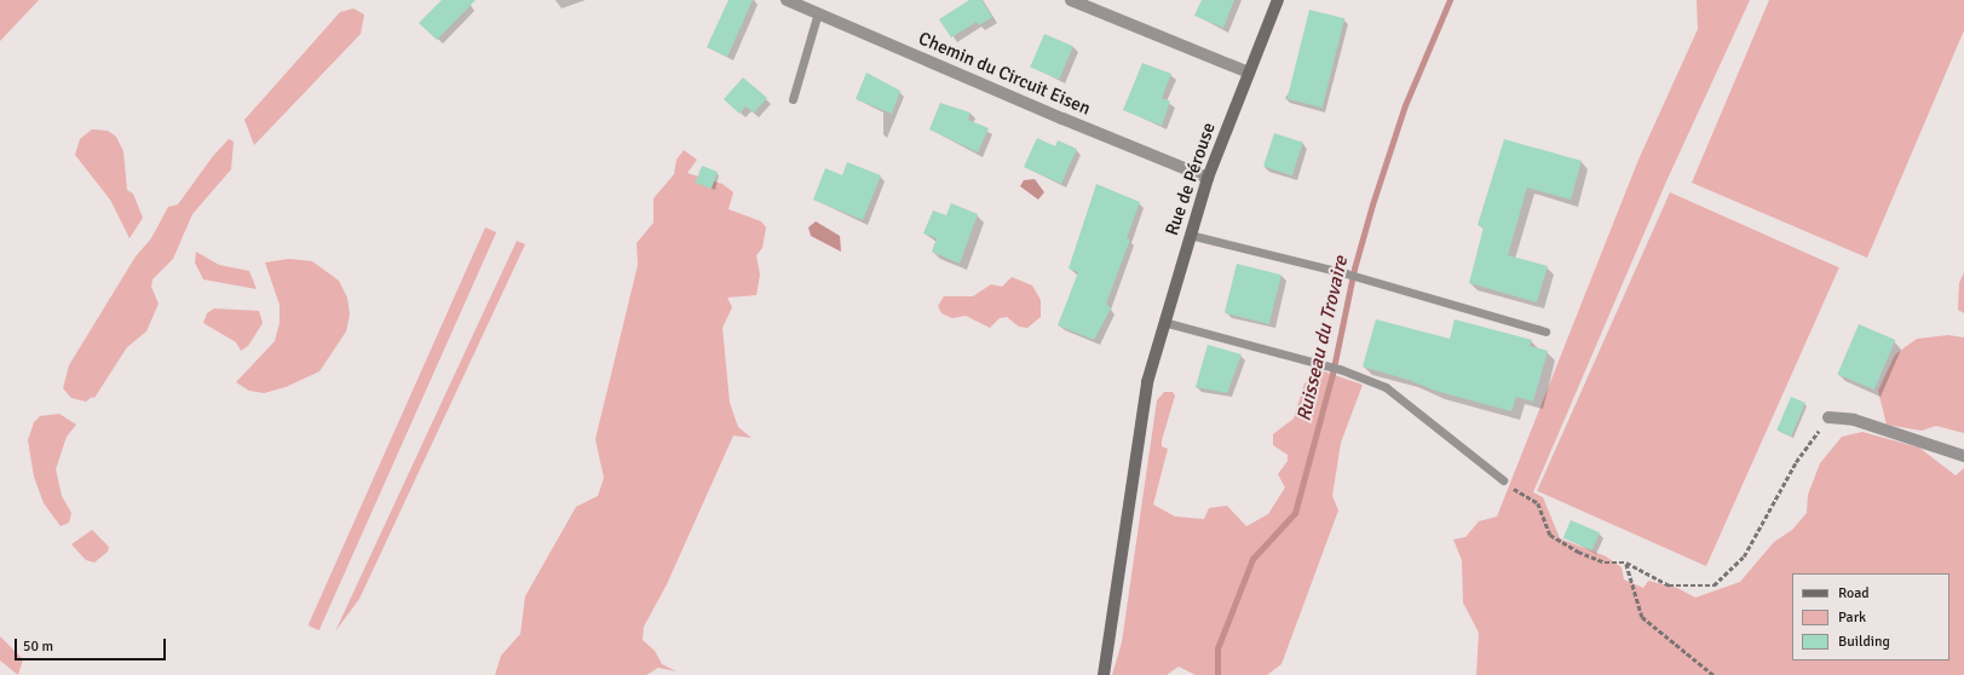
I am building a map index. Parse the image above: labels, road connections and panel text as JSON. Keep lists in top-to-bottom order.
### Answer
{
  "streets": {
    "street": ["Chemin du Circuit Eisen", "Rue de Pérouse"]
  },
  "crossings": [
    ["Chemin du Circuit Eisen", "Rue de Pérouse"]
  ],
  "water": ["Ruisseau du Trovaire"],
  "legend": ["Road", "Park", "Building"],
  "scale_bar": "50 m"
}
